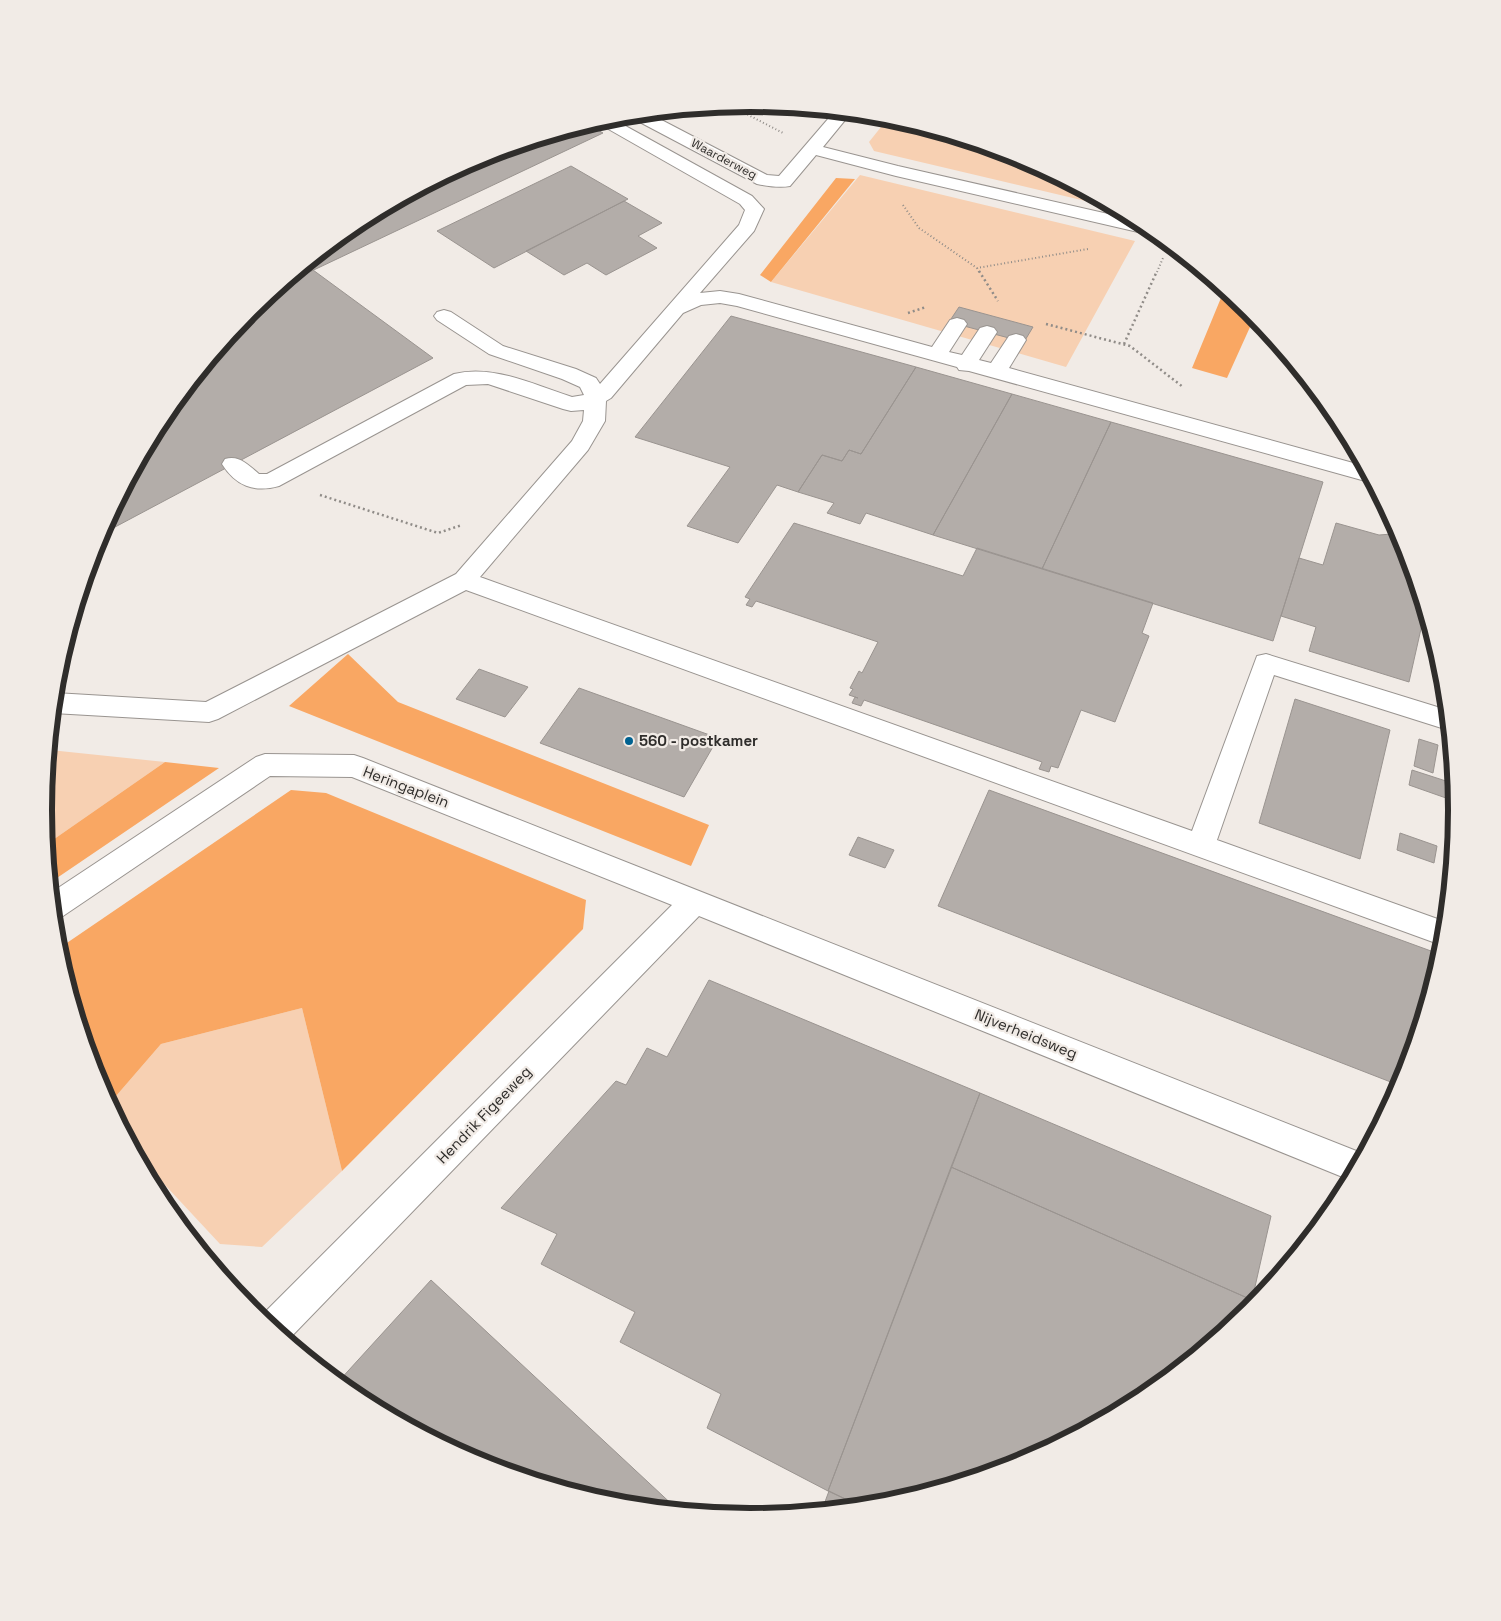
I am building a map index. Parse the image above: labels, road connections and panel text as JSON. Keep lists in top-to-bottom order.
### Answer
{
  "streets": {
    "street": [
      "Waarderweg",
      "Heringaplein",
      "Nijverheidsweg",
      "Hendrik Figeeweg"
    ]
  },
  "crossings": [
    ["Heringaplein", "Nijverheidsweg"],
    ["Heringaplein", "Hendrik Figeeweg"],
    ["Nijverheidsweg", "Hendrik Figeeweg"]
  ],
  "places": ["560 - postkamer"]
}
